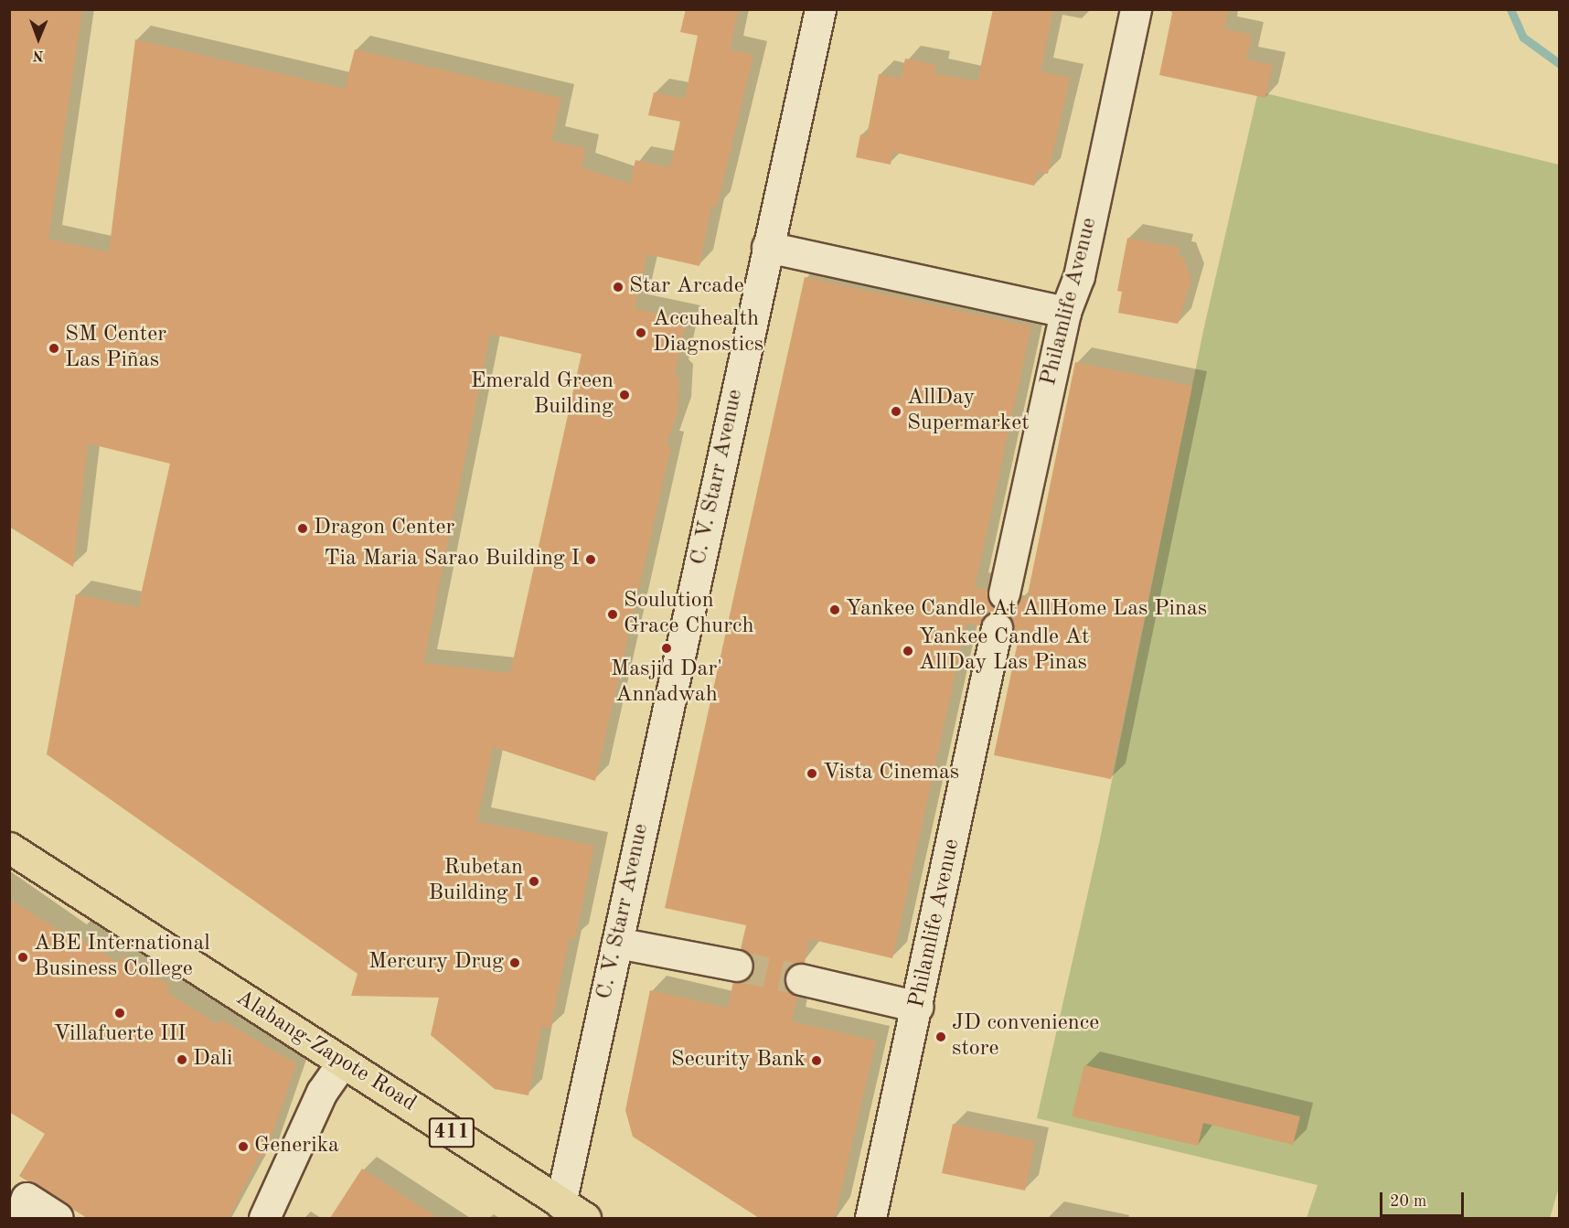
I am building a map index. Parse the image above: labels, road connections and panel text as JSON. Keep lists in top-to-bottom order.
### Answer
{
  "streets": {
    "highway": ["Alabang-Zapote Road", "411"],
    "street": ["Philamlife Avenue", "C. V. Starr Avenue"]
  },
  "crossings": [
    ["C. V. Starr Avenue", "Alabang-Zapote Road"]
  ],
  "places": [
    "Star Arcade",
    "Accuhealth Diagnostics",
    "SM Center Las Piñas",
    "Emerald Green Building",
    "AllDay Supermarket",
    "Dragon Center",
    "Tia Maria Sarao Building I",
    "Yankee Candle At AllHome Las Pinas",
    "Soulution Grace Church",
    "Masjid Dar' Annadwah",
    "Yankee Candle At AllDay Las Pinas",
    "Vista Cinemas",
    "Rubetan Building I",
    "ABE International Business College",
    "Mercury Drug",
    "Villafuerte III",
    "JD convenience store",
    "Dali",
    "Security Bank",
    "Generika"
  ],
  "scale_bar": "20 m",
  "north": "bottom"
}
